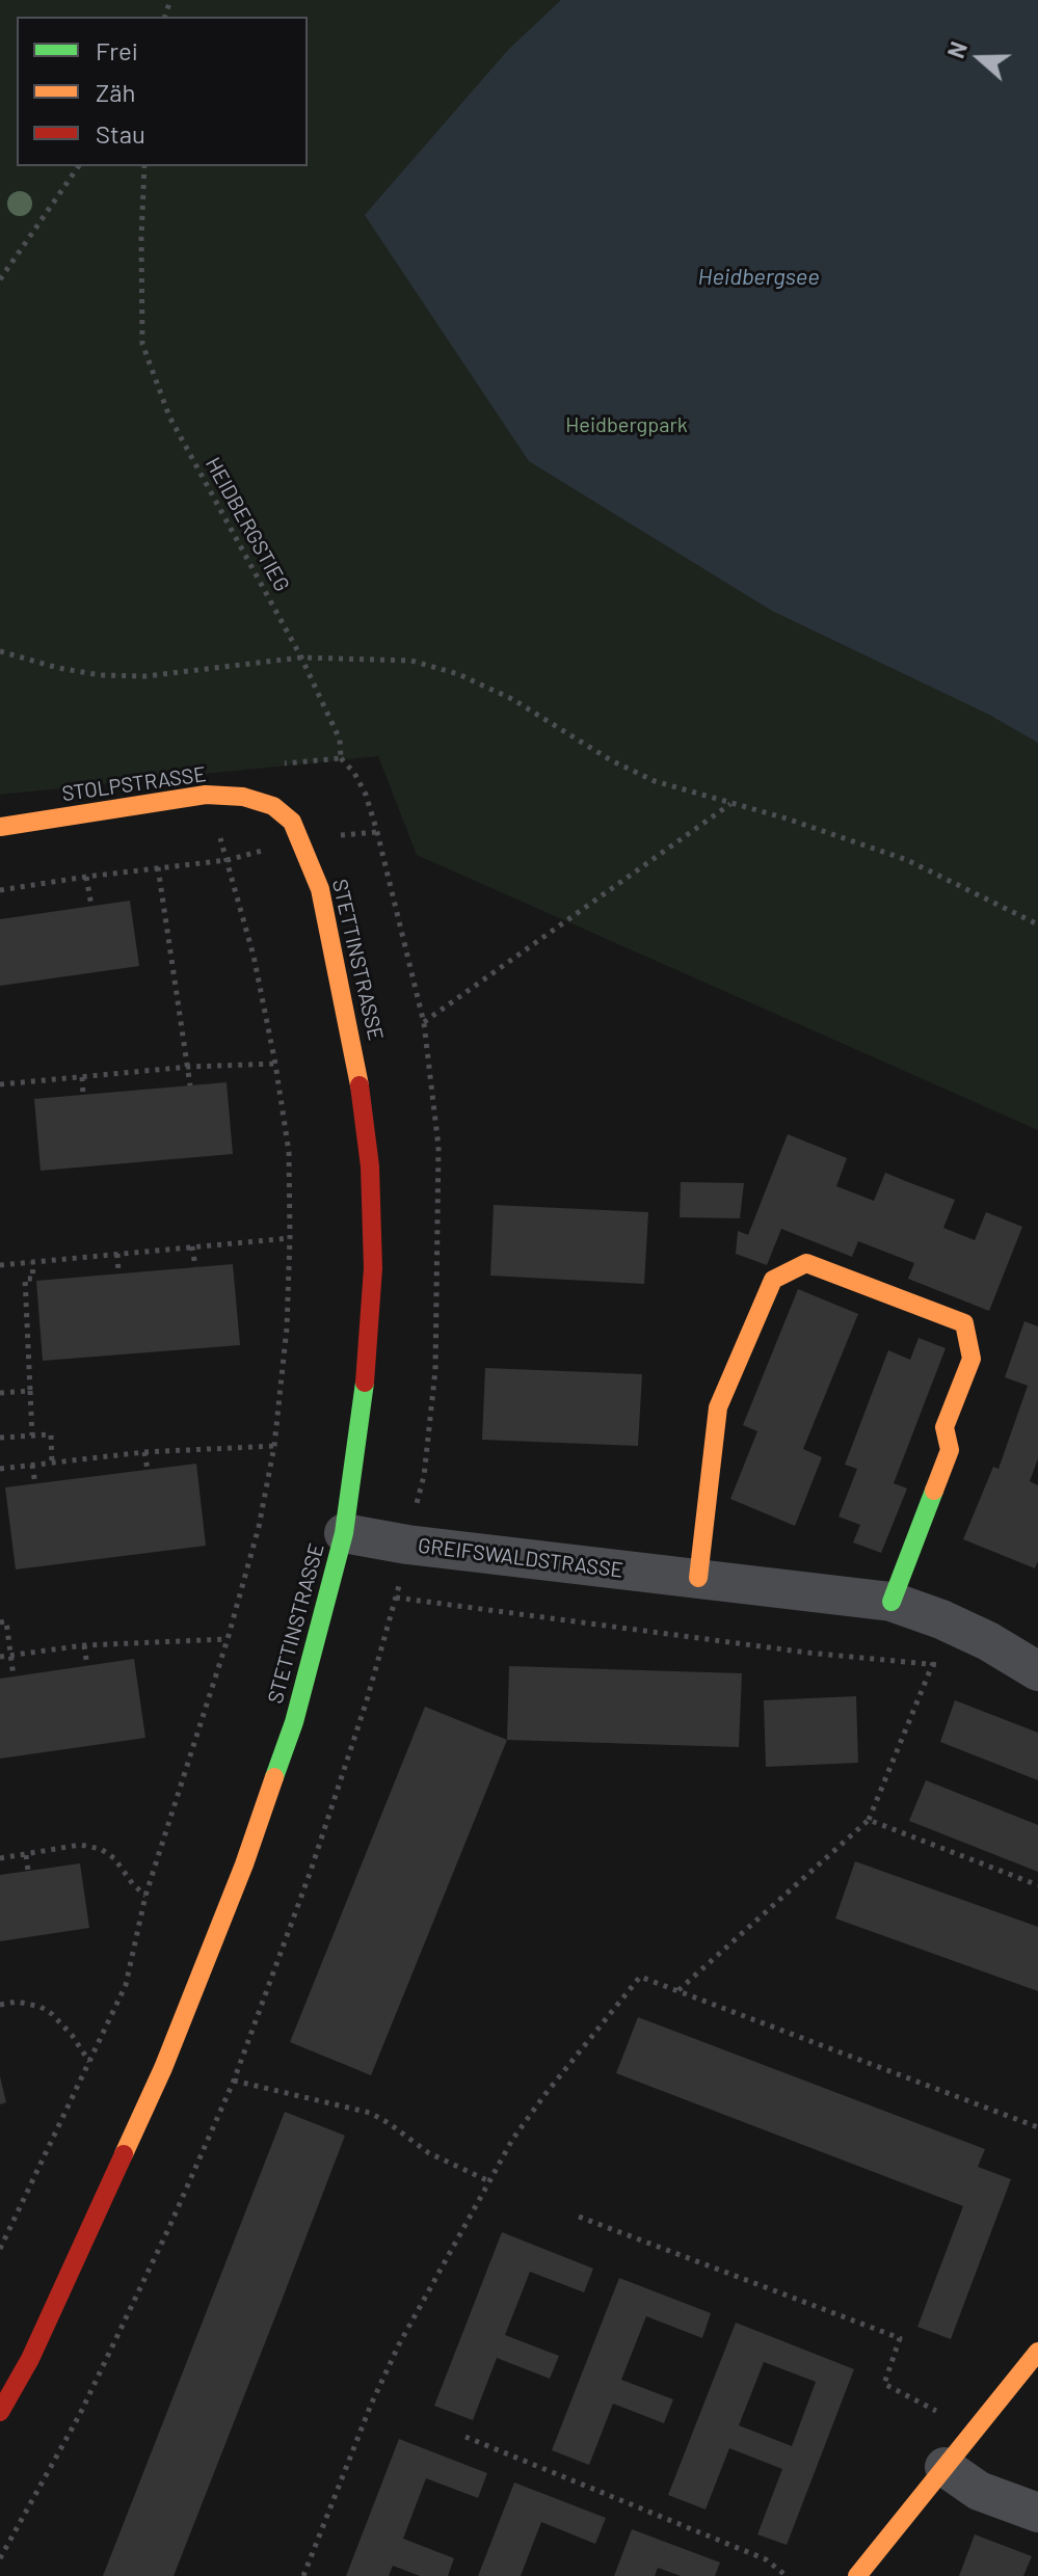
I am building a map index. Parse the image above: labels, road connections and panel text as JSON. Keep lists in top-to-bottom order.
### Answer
{
  "streets": {
    "street": ["STOLPSTRASSE", "STETTINSTRASSE", "GREIFSWALDSTRASSE"],
    "path": ["HEIDBERGSTIEG"]
  },
  "crossings": [
    ["STOLPSTRASSE", "STETTINSTRASSE"],
    ["STETTINSTRASSE", "GREIFSWALDSTRASSE"]
  ],
  "water": ["Heidbergsee"],
  "parks": ["Heidbergpark"],
  "legend": ["Frei", "Zäh", "Stau"],
  "north": "left"
}
